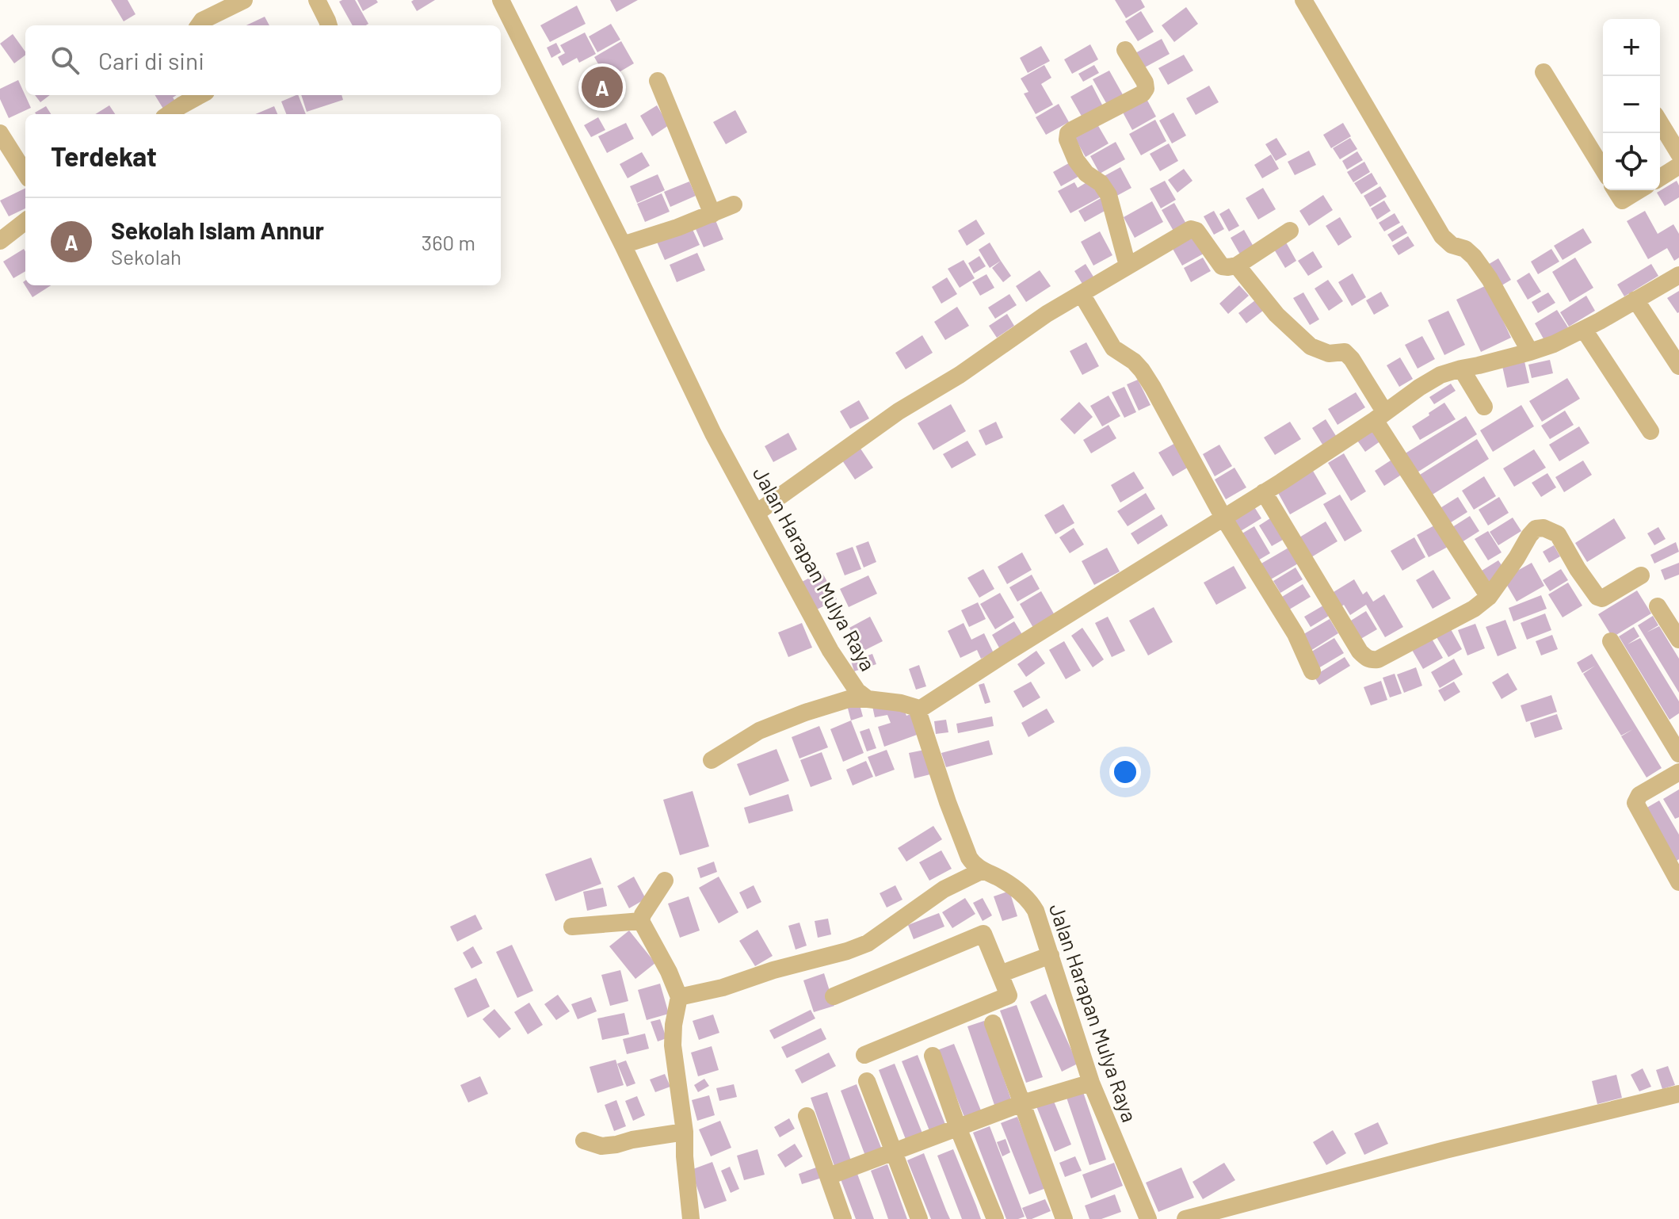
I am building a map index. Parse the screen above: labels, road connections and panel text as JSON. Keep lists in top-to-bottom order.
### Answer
{
  "streets": {
    "street": ["Jalan Harapan Mulya Raya"]
  },
  "page": {
    "map_buttons": ["+", "−"],
    "search": "Cari di sini",
    "pins": "A",
    "heading": "Terdekat",
    "list": [
      {
        "mark": "A",
        "name": "Sekolah Islam Annur",
        "note": "Sekolah",
        "value": "360 m"
      }
    ]
  }
}
